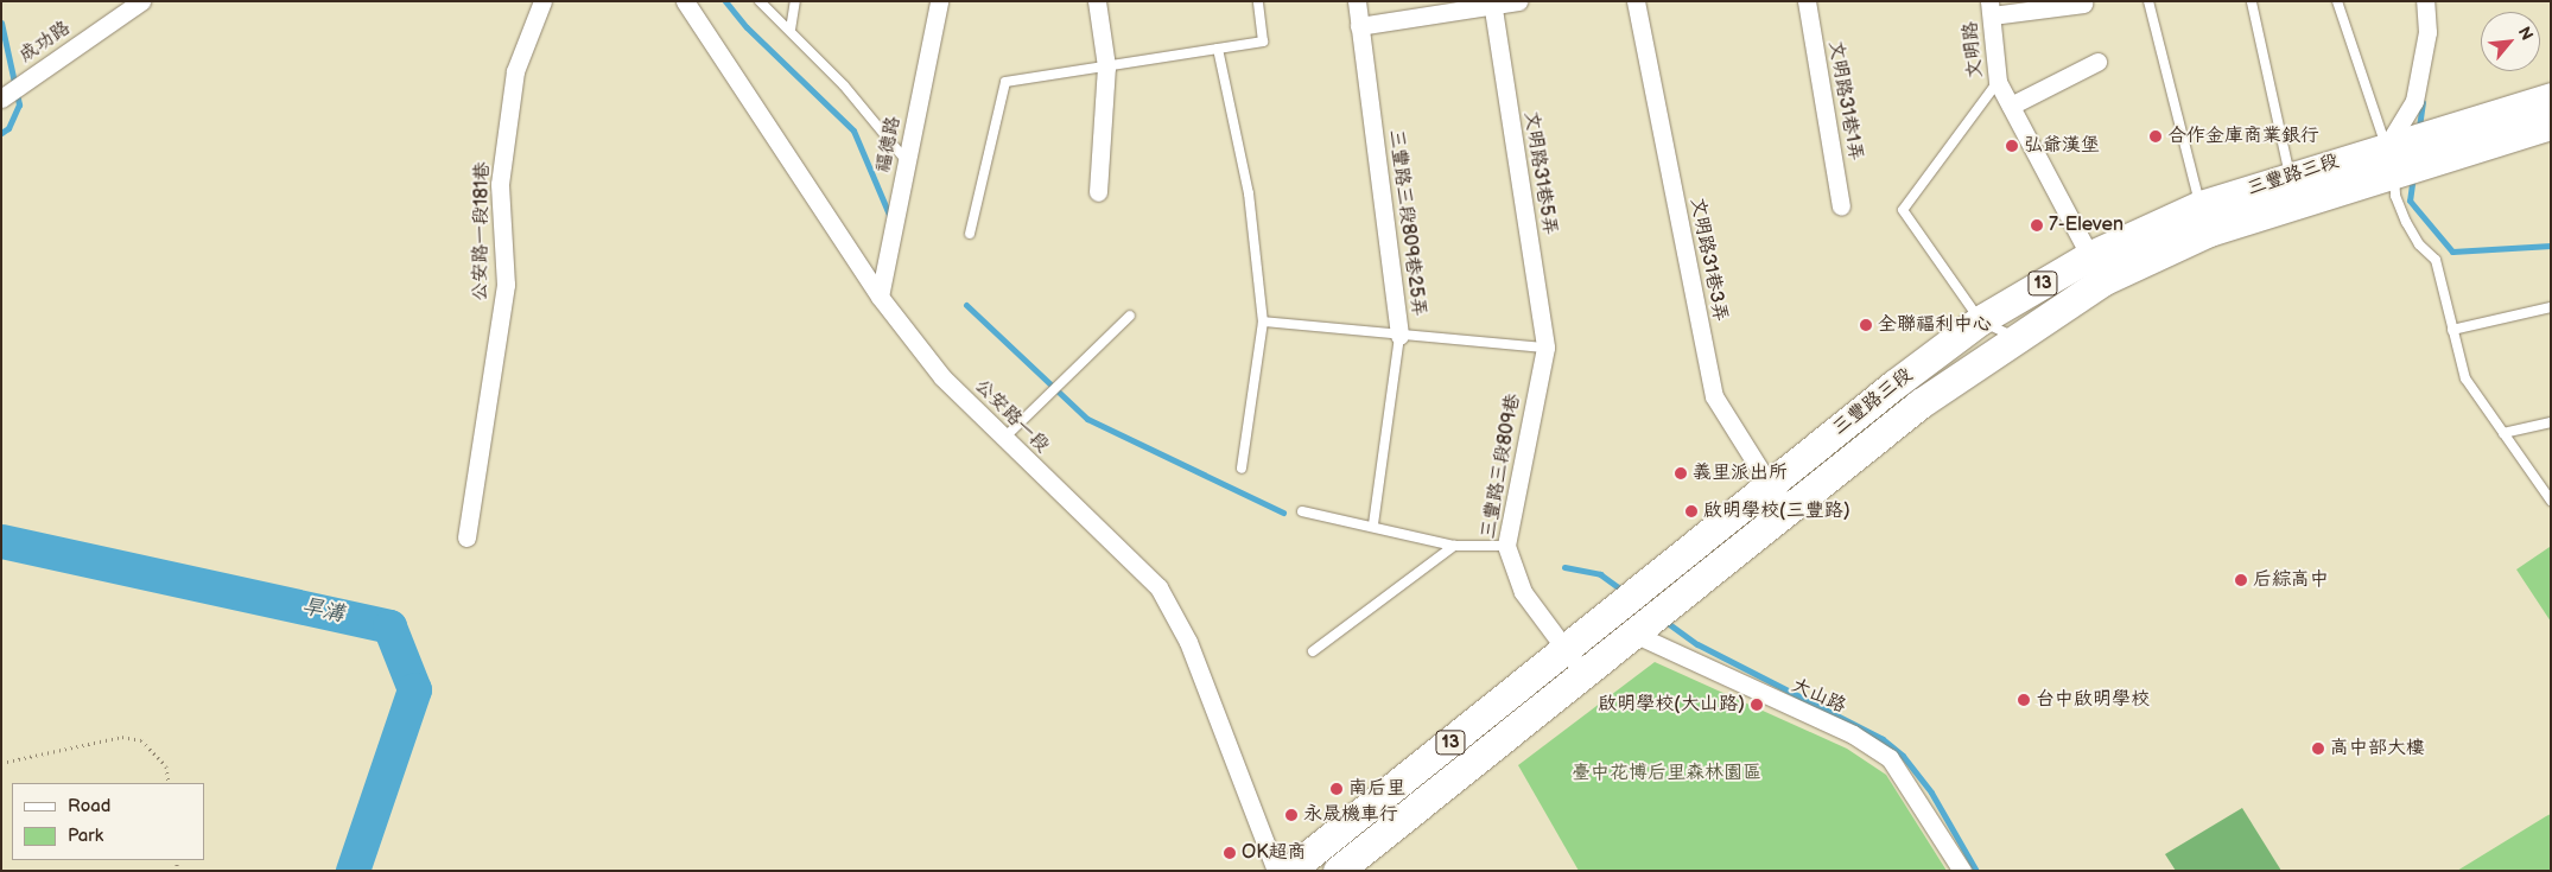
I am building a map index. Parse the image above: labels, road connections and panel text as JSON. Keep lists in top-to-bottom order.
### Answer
{
  "streets": {
    "main road": ["三豐路三段", "13"],
    "street": [
      "成功路",
      "文明路",
      "文明路31巷1弄",
      "福德路",
      "文明路31巷5弄",
      "三豐路三段809巷25弄",
      "公安路一段181巷",
      "文明路31巷3弄",
      "公安路一段",
      "三豐路三段809巷",
      "大山路"
    ]
  },
  "crossings": [
    ["文明路", "三豐路三段"],
    ["福德路", "公安路一段"],
    ["文明路31巷5弄", "三豐路三段809巷25弄"],
    ["文明路31巷5弄", "三豐路三段809巷"],
    ["三豐路三段", "文明路31巷3弄"],
    ["三豐路三段", "三豐路三段809巷"],
    ["三豐路三段", "大山路"],
    ["三豐路三段809巷25弄", "三豐路三段809巷"]
  ],
  "water": ["旱溝"],
  "parks": ["臺中花博后里森林園區"],
  "places": [
    "合作金庫商業銀行",
    "弘爺漢堡",
    "7-Eleven",
    "全聯福利中心",
    "義里派出所",
    "啟明學校(三豐路)",
    "后綜高中",
    "台中啟明學校",
    "啟明學校(大山路)",
    "高中部大樓",
    "南后里",
    "永晟機車行",
    "OK超商"
  ],
  "legend": ["Road", "Park"],
  "north": "top right"
}
